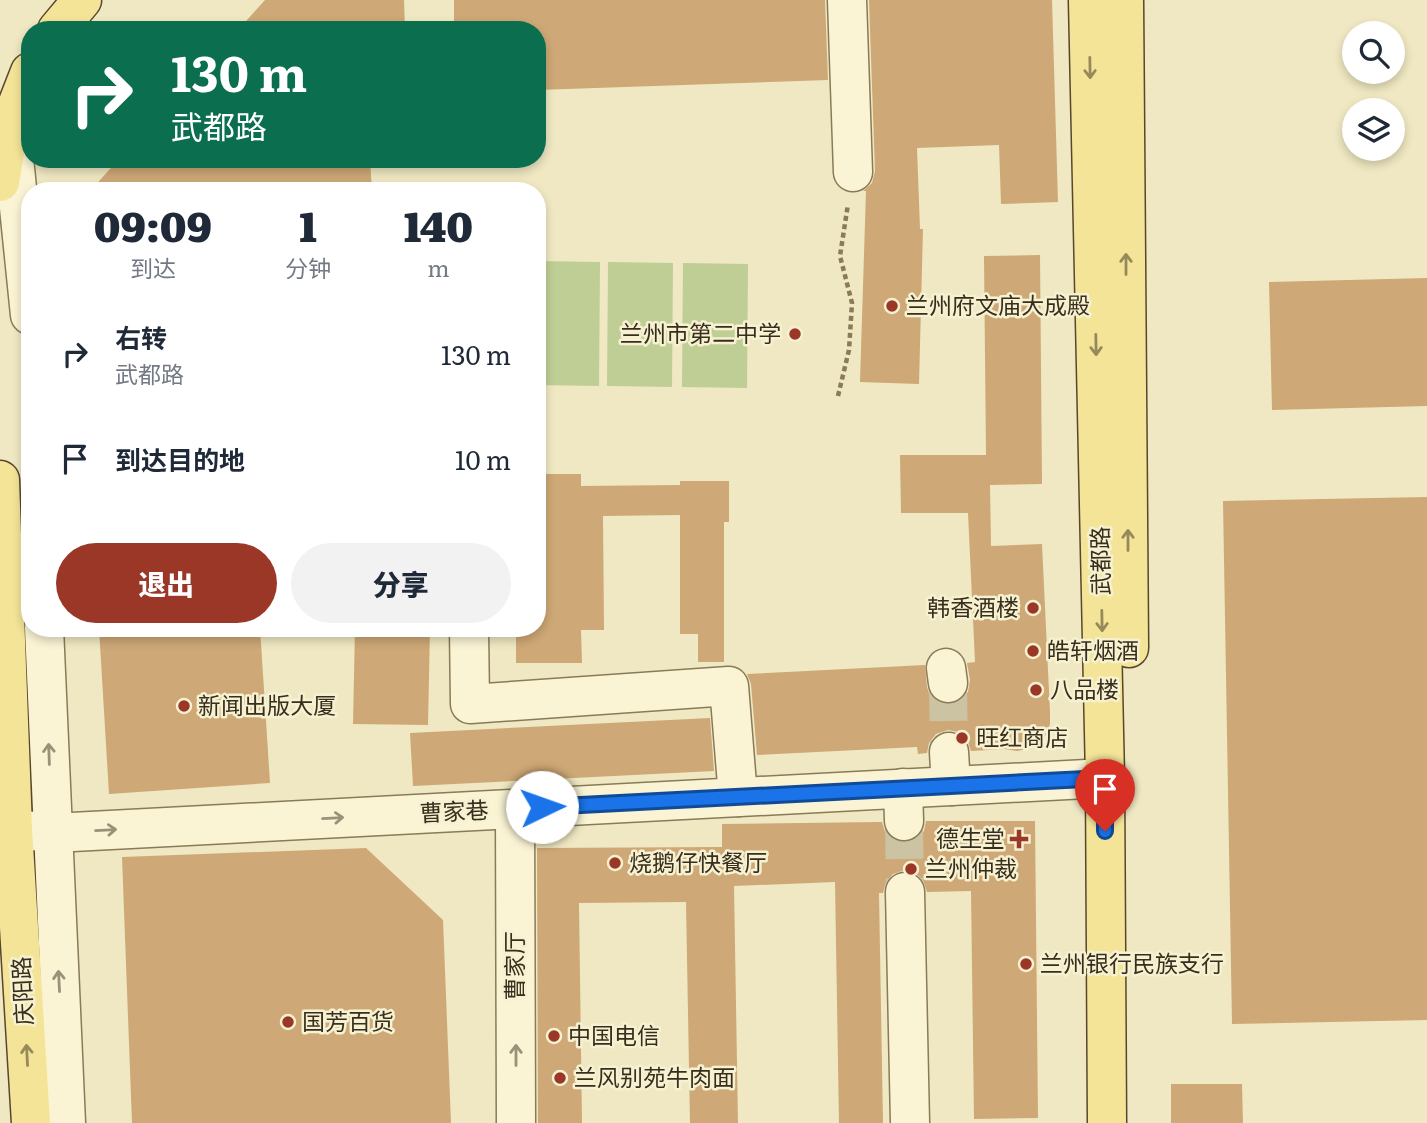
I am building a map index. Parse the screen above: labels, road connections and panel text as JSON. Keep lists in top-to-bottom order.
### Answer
{
  "streets": {
    "main road": ["武都路", "庆阳路"],
    "street": ["曹家巷", "曹家厅"]
  },
  "crossings": [
    ["武都路", "曹家巷"],
    ["曹家巷", "曹家厅"],
    ["曹家巷", "庆阳路"]
  ],
  "one_way": ["曹家巷", "曹家厅", "庆阳路"],
  "places": {
    "other": [
      "兰州府文庙大成殿",
      "兰州市第二中学",
      "韩香酒楼",
      "皓轩烟酒",
      "八品楼",
      "新闻出版大厦",
      "旺红商店",
      "烧鹅仔快餐厅",
      "兰州仲裁",
      "兰州银行民族支行",
      "国芳百货",
      "中国电信",
      "兰风别苑牛肉面"
    ],
    "health": ["德生堂"]
  },
  "page": {
    "turn": ["130 m", "武都路"],
    "eta": [
      "09:09",
      "到达",
      "1",
      "分钟",
      "140",
      "m"
    ],
    "list": [
      {
        "name": "右转",
        "note": "武都路",
        "value": "130 m"
      },
      {
        "name": "到达目的地",
        "value": "10 m"
      }
    ],
    "buttons": ["退出", "分享"]
  }
}
